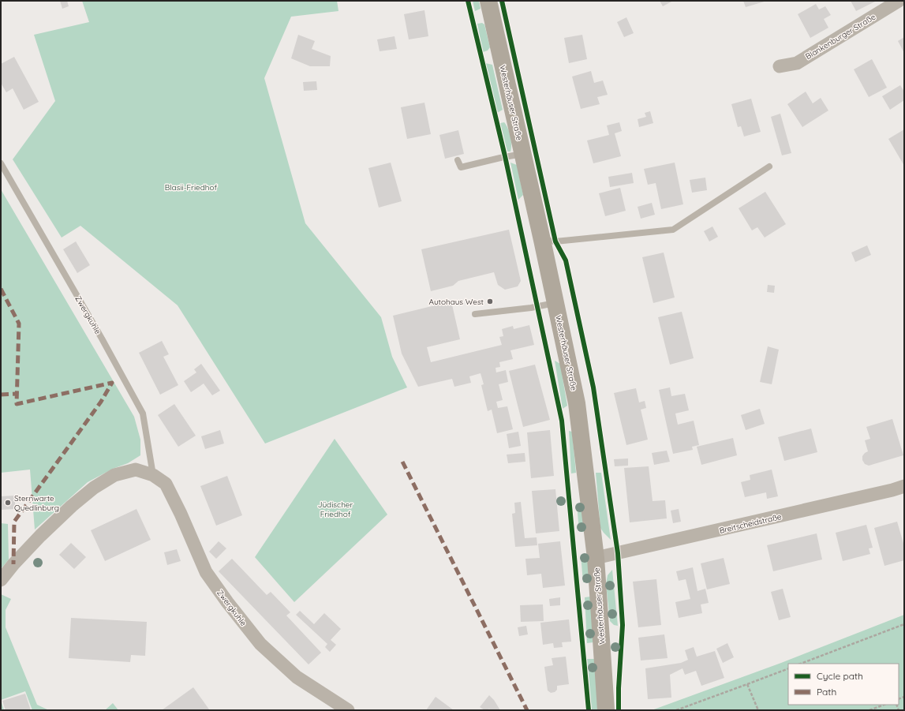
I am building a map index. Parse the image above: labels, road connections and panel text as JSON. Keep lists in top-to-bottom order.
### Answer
{
  "streets": {
    "main road": ["Westerhäuser Straße"],
    "street": ["Blankenburger Straße", "Zwergkuhle", "Breitscheidstraße"]
  },
  "crossings": [
    ["Westerhäuser Straße", "Breitscheidstraße"]
  ],
  "parks": ["Blasii-Friedhof", "Jüdischer Friedhof"],
  "places": ["Autohaus West", "Sternwarte Quedlinburg"],
  "legend": ["Cycle path", "Path"]
}
